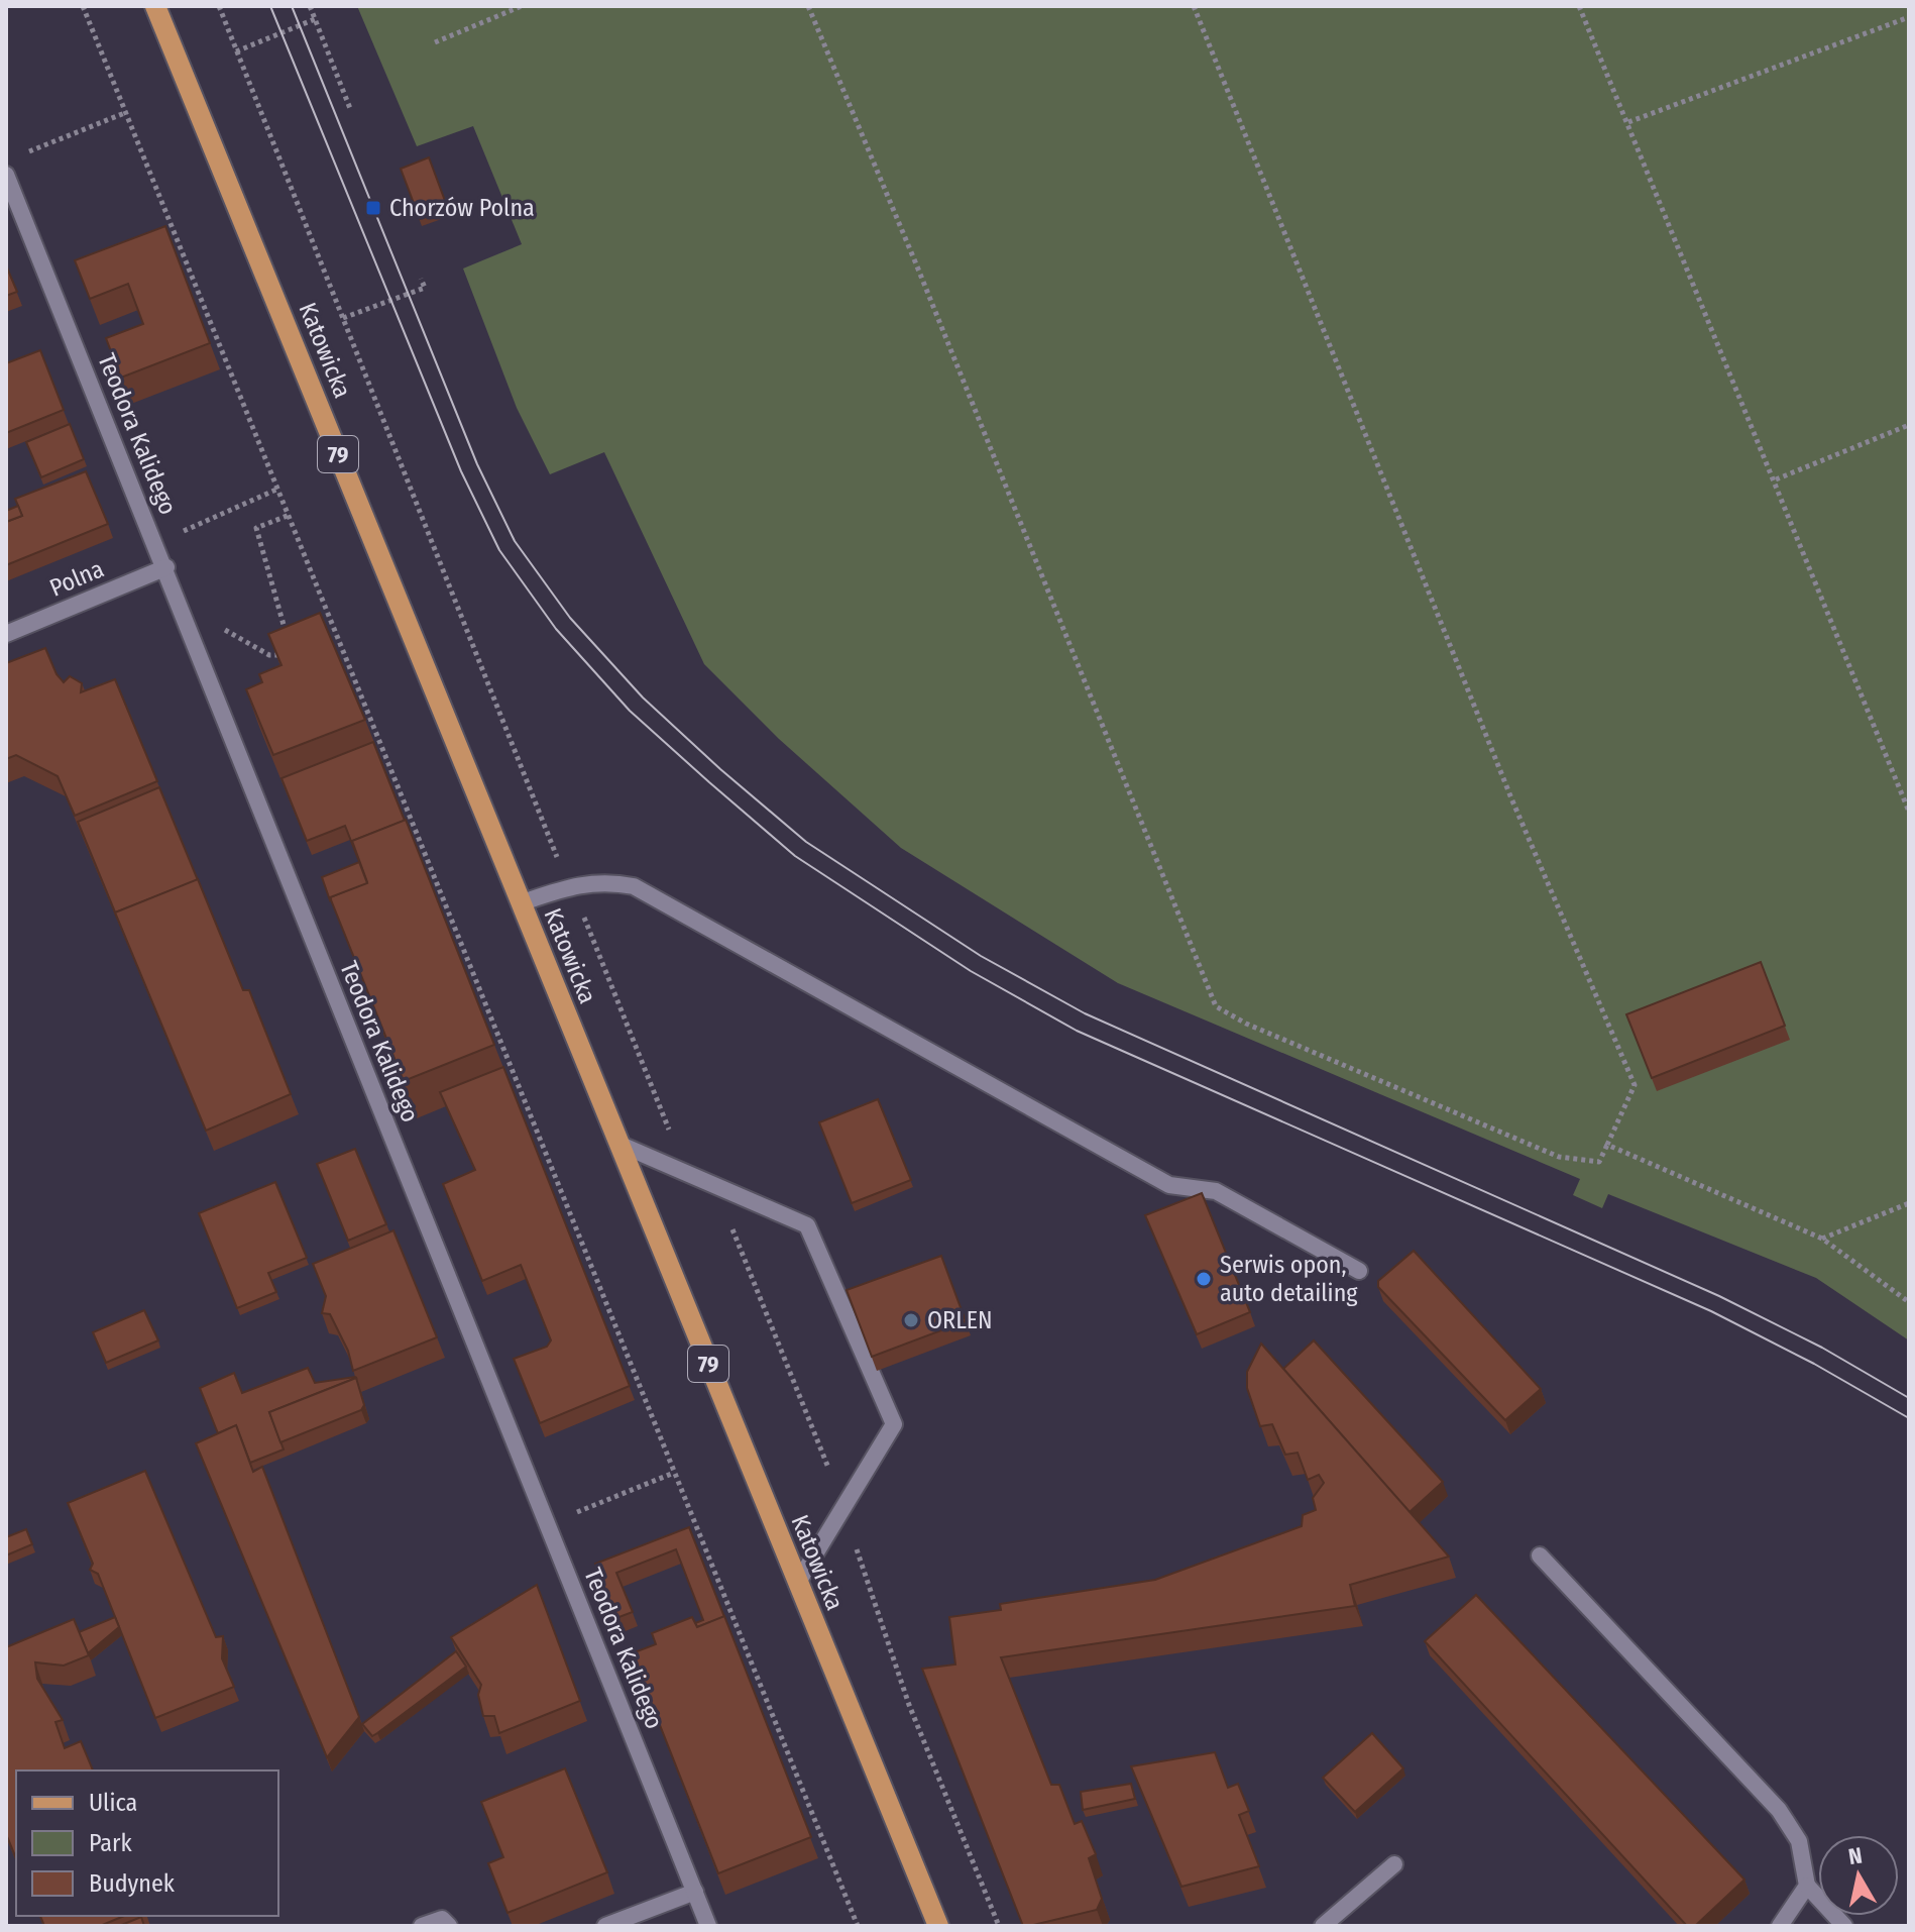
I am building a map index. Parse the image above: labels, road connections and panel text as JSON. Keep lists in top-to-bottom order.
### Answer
{
  "streets": {
    "main road": ["Katowicka", "79"],
    "street": ["Teodora Kalidego", "Polna"]
  },
  "crossings": [
    ["Teodora Kalidego", "Polna"]
  ],
  "places": {
    "transit": ["Chorzów Polna"],
    "other": ["Serwis opon, auto detailing", "ORLEN"]
  },
  "legend": ["Ulica", "Park", "Budynek"],
  "north": "top"
}
